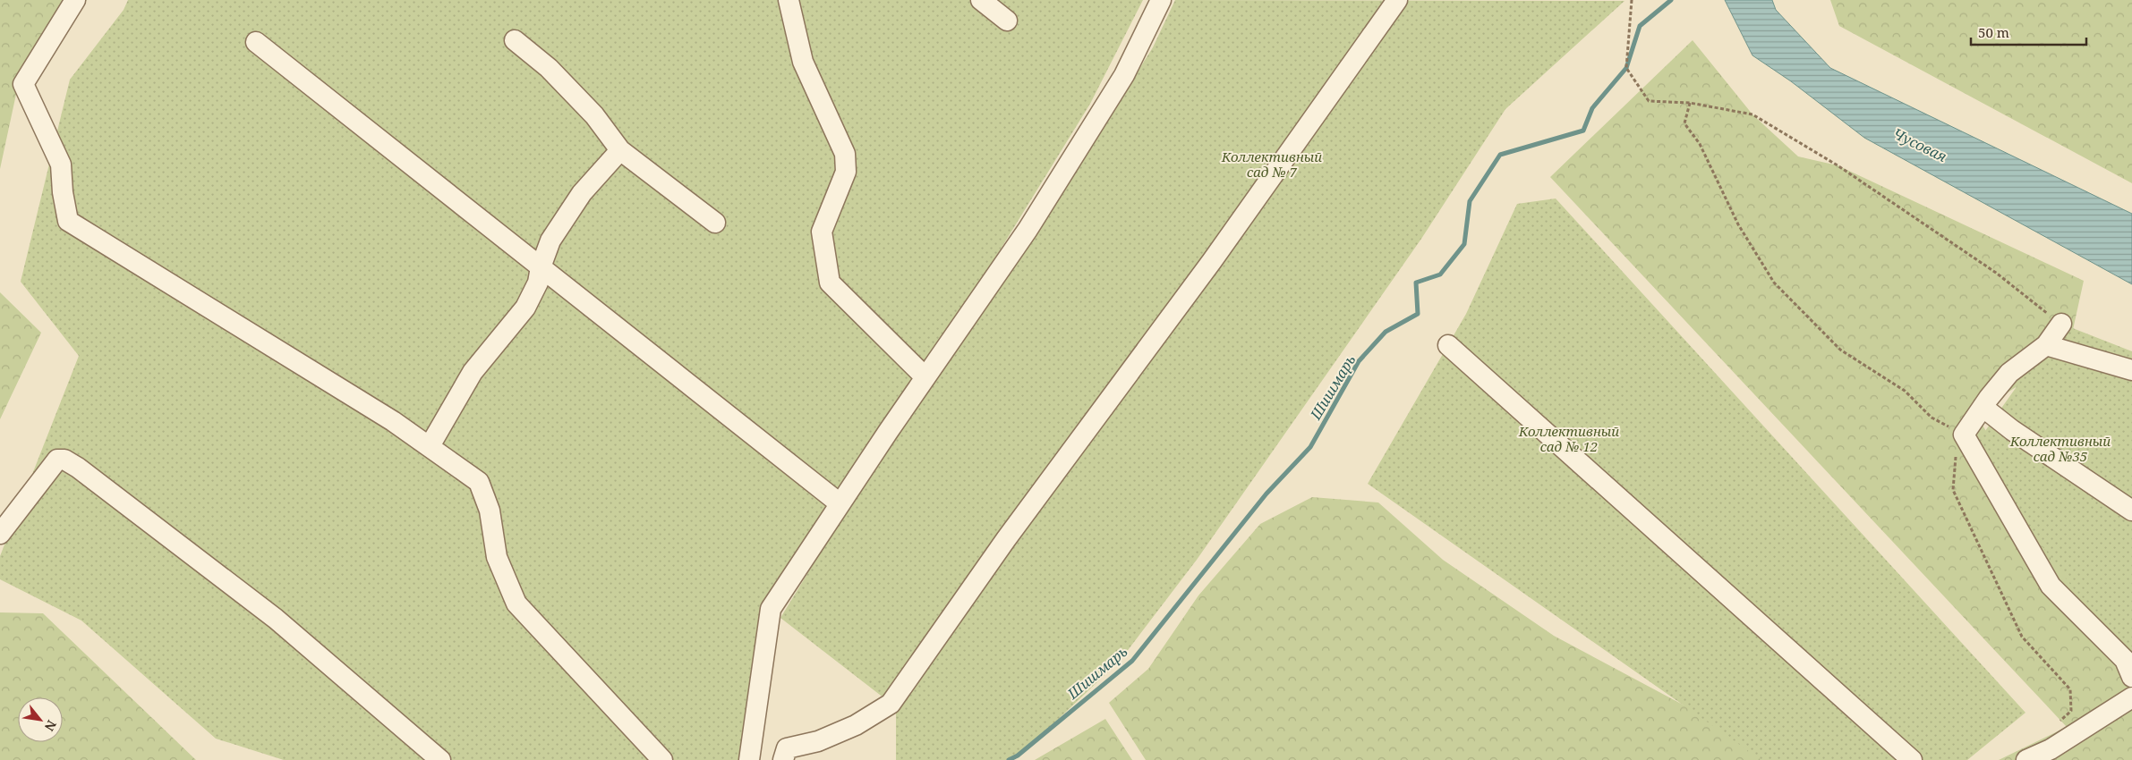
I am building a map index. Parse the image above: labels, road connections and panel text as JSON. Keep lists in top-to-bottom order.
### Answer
{
  "water": ["Чусовая", "Шишмарь"],
  "parks": ["Коллективный сад № 7", "Коллективный сад № 12", "Коллективный сад №35"],
  "scale_bar": "50 m",
  "north": "bottom right"
}
